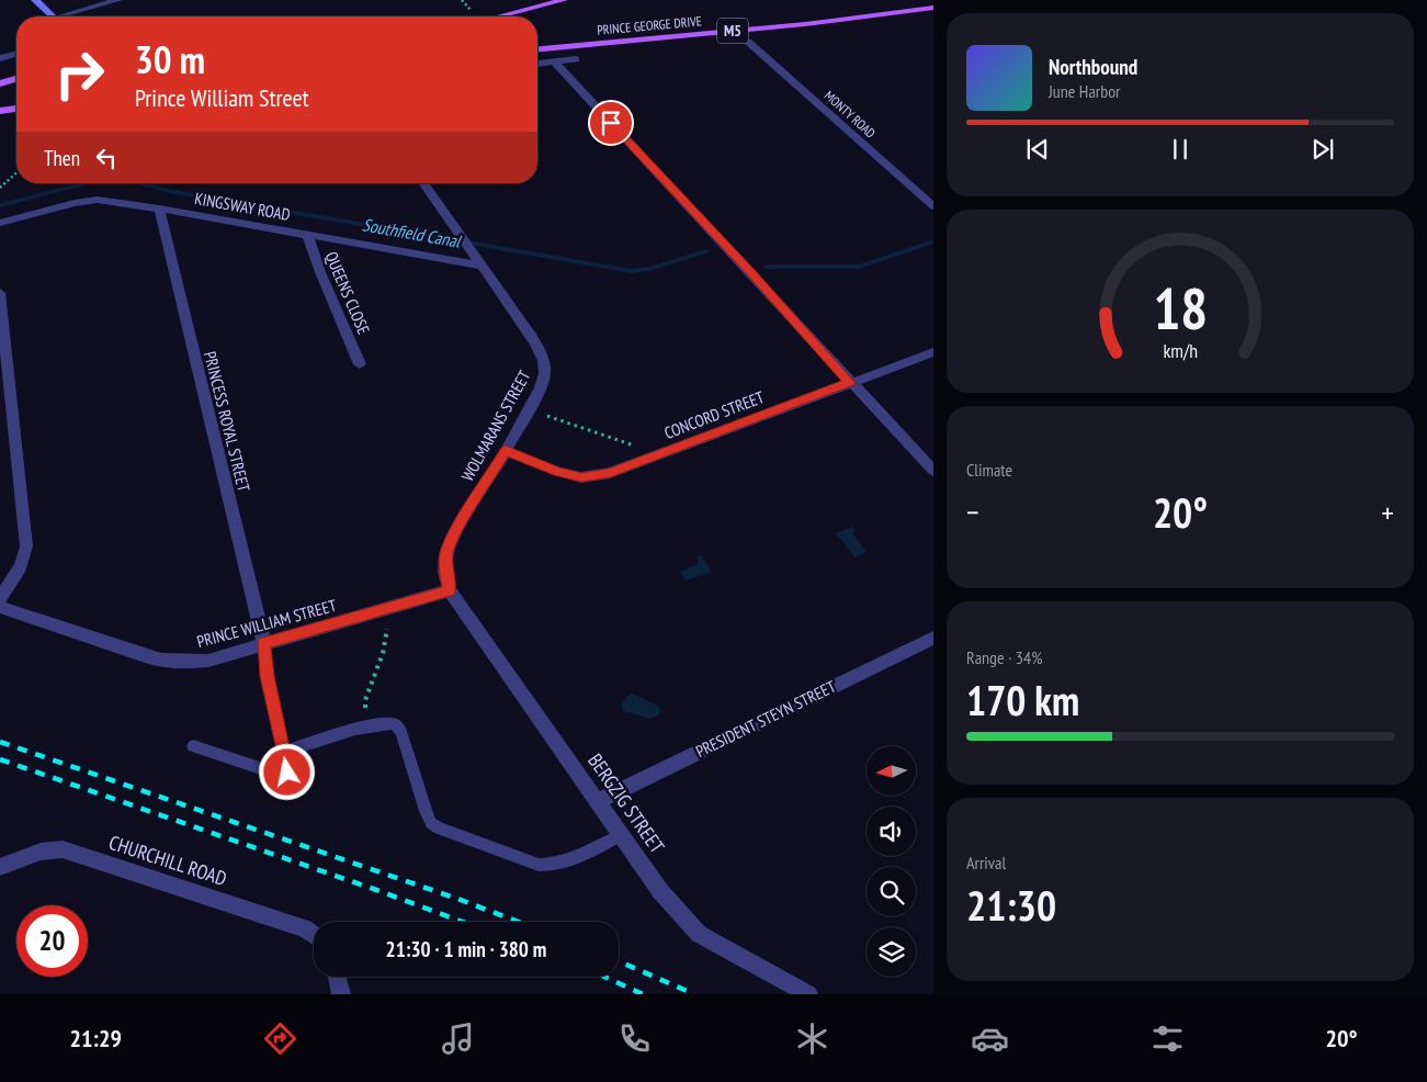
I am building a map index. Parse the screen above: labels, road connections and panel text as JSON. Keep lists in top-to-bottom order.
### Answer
{
  "streets": {
    "main road": ["PRINCE GEORGE DRIVE", "M5"],
    "street": [
      "MONTY ROAD",
      "KINGSWAY ROAD",
      "QUEENS CLOSE",
      "CONCORD STREET",
      "PRINCESS ROYAL STREET",
      "WOLMARANS STREET",
      "PRINCE WILLIAM STREET",
      "PRESIDENT STEYN STREET",
      "BERGZIG STREET",
      "CHURCHILL ROAD"
    ]
  },
  "crossings": [
    ["KINGSWAY ROAD", "QUEENS CLOSE"],
    ["KINGSWAY ROAD", "PRINCESS ROYAL STREET"],
    ["KINGSWAY ROAD", "WOLMARANS STREET"],
    ["CONCORD STREET", "WOLMARANS STREET"],
    ["PRINCESS ROYAL STREET", "PRINCE WILLIAM STREET"],
    ["WOLMARANS STREET", "PRINCE WILLIAM STREET"],
    ["WOLMARANS STREET", "BERGZIG STREET"],
    ["PRINCE WILLIAM STREET", "BERGZIG STREET"],
    ["PRESIDENT STEYN STREET", "BERGZIG STREET"]
  ],
  "water": ["Southfield Canal"],
  "north": "left",
  "page": {
    "turn": ["30 m", "Prince William Street"],
    "song": ["Northbound", "June Harbor"],
    "then": "Then",
    "tile": [
      "Climate",
      ["Range · 34%", "170 km"],
      ["Arrival", "21:30"]
    ],
    "heat": ["−", "20°", "+"],
    "limit": "20",
    "trip": "21:30 · 1 min · 380 m",
    "tabs": ["21:29", "20°"],
    "gauge": ["18", "km/h"]
  }
}
